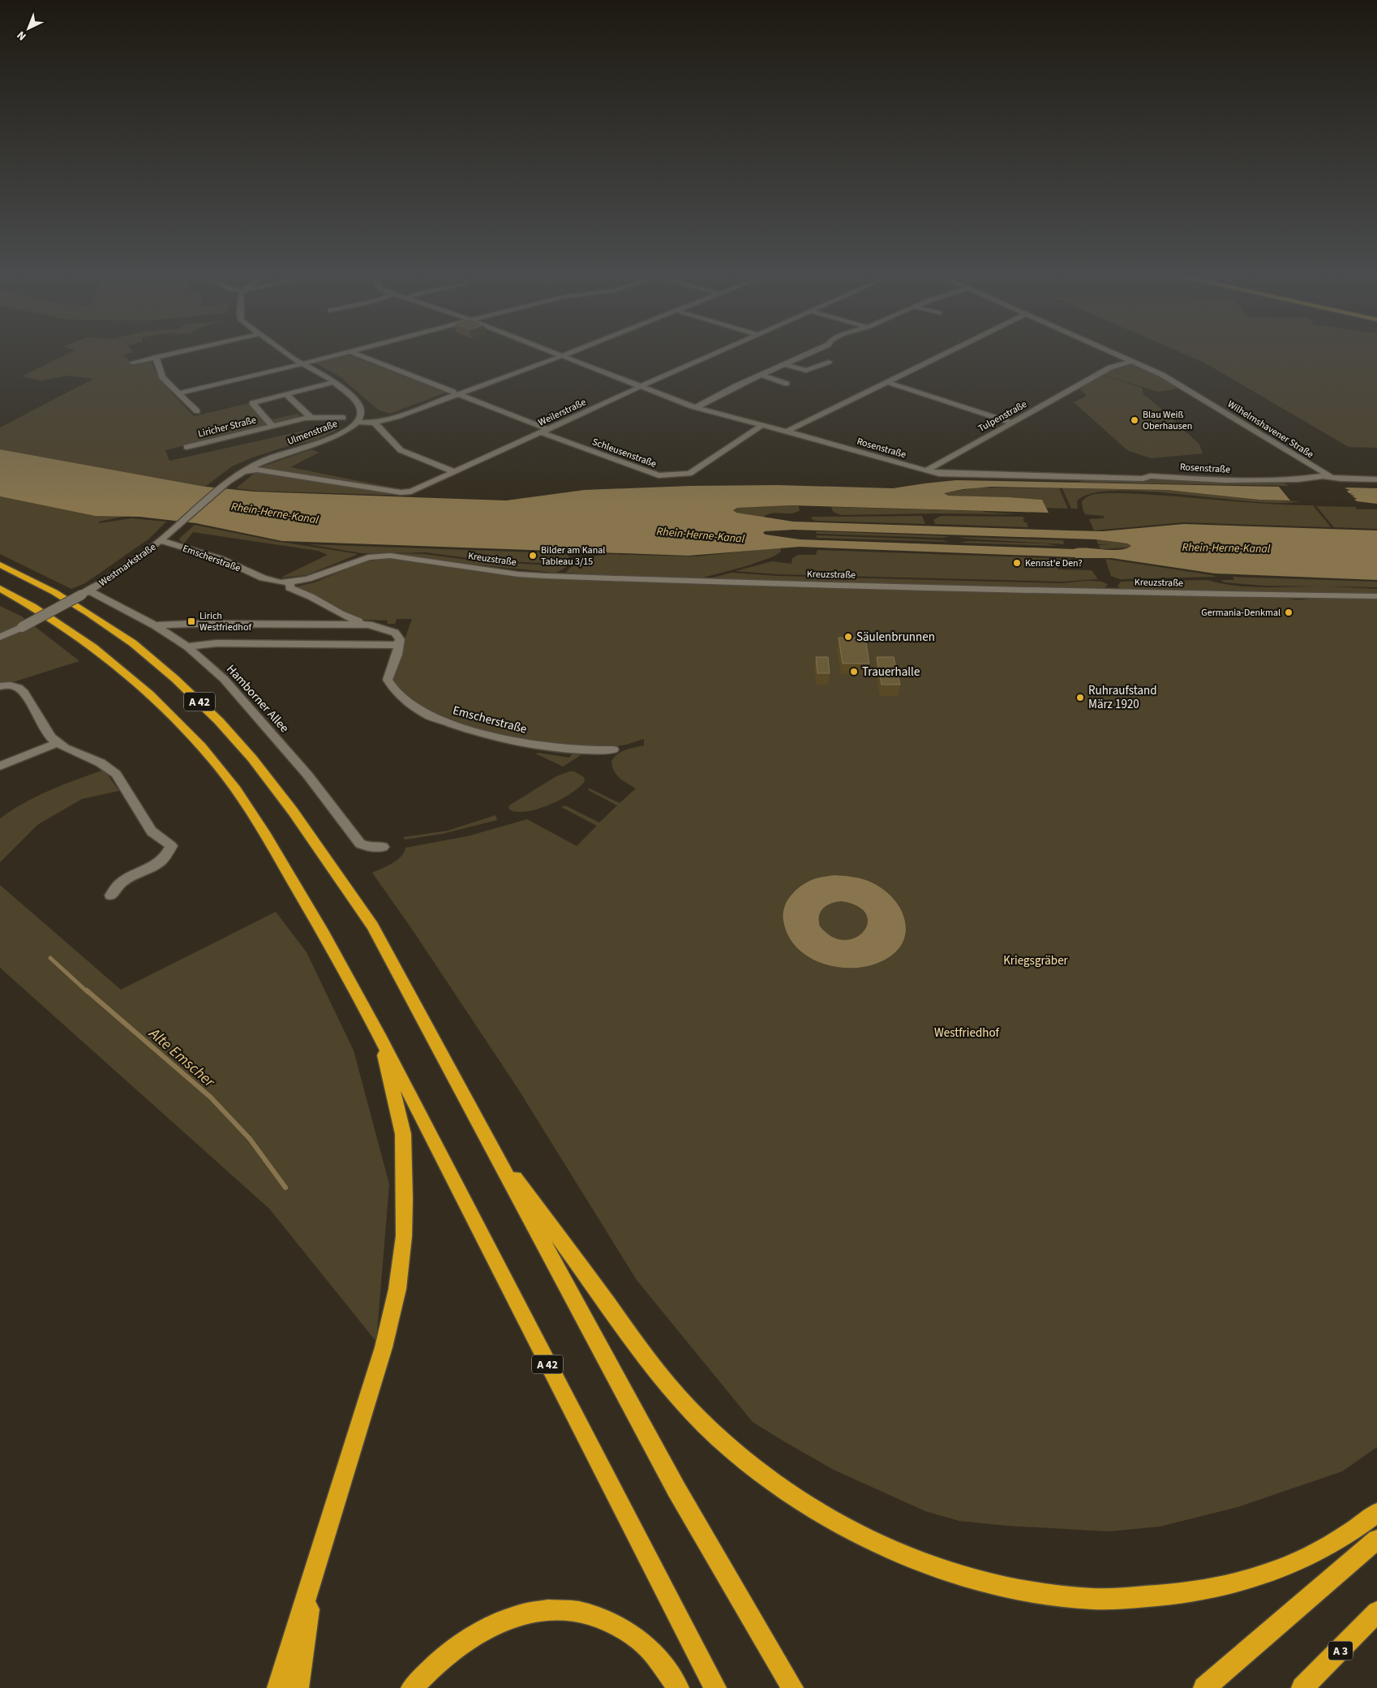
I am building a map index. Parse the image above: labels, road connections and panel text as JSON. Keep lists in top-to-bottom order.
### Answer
{
  "streets": {
    "highway": ["A 42", "A 3"],
    "street": [
      "Weilerstraße",
      "Tulpenstraße",
      "Liricher Straße",
      "Wilhelmshavener Straße",
      "Ulmenstraße",
      "Rosenstraße",
      "Schleusenstraße",
      "Emscherstraße",
      "Kreuzstraße",
      "Westmarkstraße",
      "Hamborner Allee"
    ]
  },
  "crossings": [
    ["Weilerstraße", "Ulmenstraße"],
    ["Weilerstraße", "Rosenstraße"],
    ["Weilerstraße", "Schleusenstraße"],
    ["Weilerstraße", "Westmarkstraße"],
    ["Tulpenstraße", "Wilhelmshavener Straße"],
    ["Tulpenstraße", "Rosenstraße"],
    ["Wilhelmshavener Straße", "Rosenstraße"],
    ["Ulmenstraße", "Westmarkstraße"],
    ["Rosenstraße", "Schleusenstraße"],
    ["Emscherstraße", "Kreuzstraße"],
    ["Emscherstraße", "Westmarkstraße"],
    ["Westmarkstraße", "Hamborner Allee"]
  ],
  "water": ["Rhein-Herne-Kanal", "Alte Emscher"],
  "parks": ["Kriegsgräber", "Westfriedhof"],
  "places": {
    "other": [
      "Blau Weiß Oberhausen",
      "Bilder am Kanal Tableau 3/15",
      "Kennst'e Den?",
      "Germania-Denkmal",
      "Säulenbrunnen",
      "Trauerhalle",
      "Ruhraufstand März 1920"
    ],
    "transit": ["Lirich Westfriedhof"]
  },
  "north": "bottom left"
}
